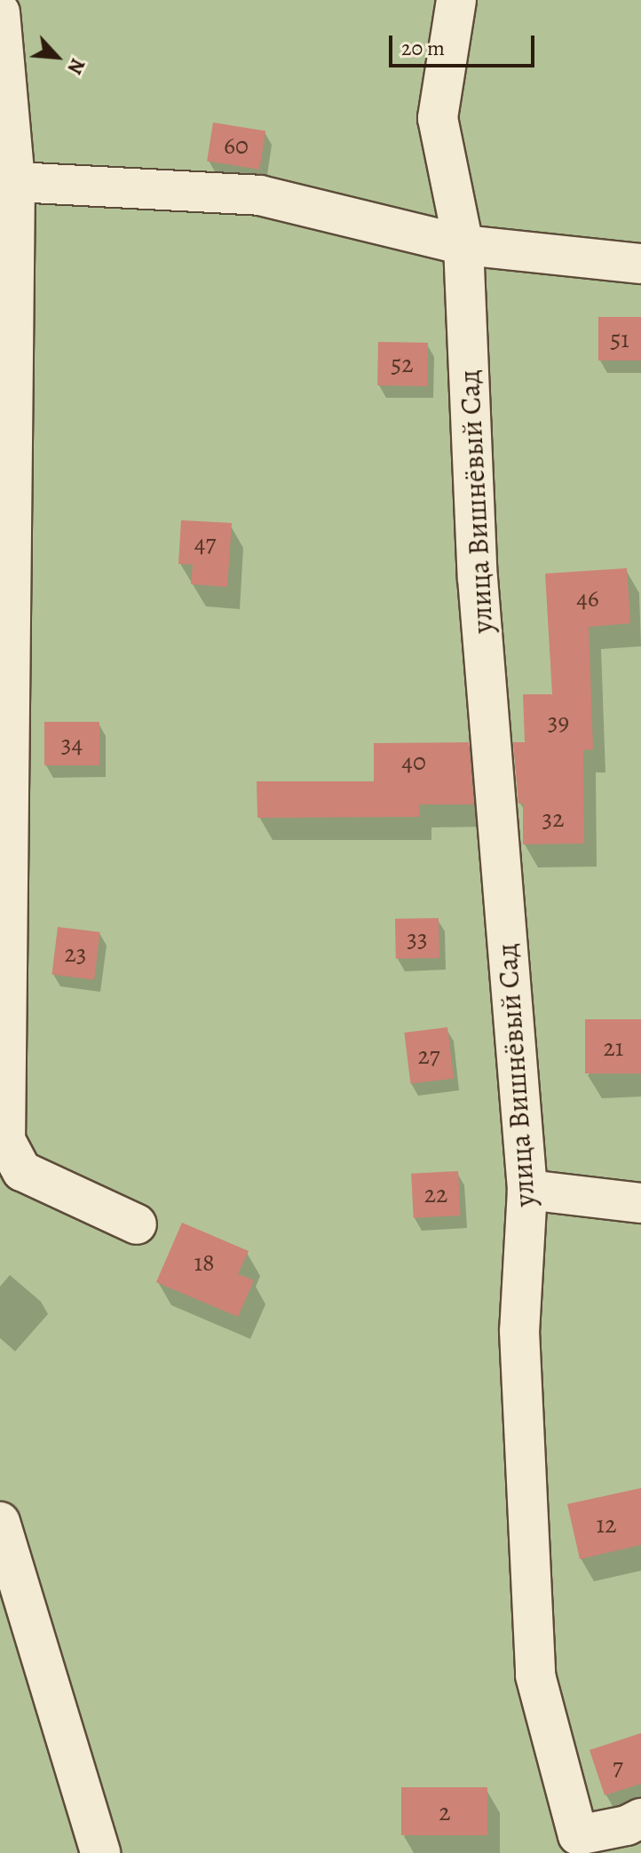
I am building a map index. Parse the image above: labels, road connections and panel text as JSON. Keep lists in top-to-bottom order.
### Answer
{
  "streets": {
    "street": ["улица Вишнёвый Сад"]
  },
  "house_numbers": [
    "60",
    "51",
    "52",
    "47",
    "46",
    "39",
    "34",
    "40",
    "32",
    "33",
    "23",
    "21",
    "27",
    "22",
    "18",
    "12",
    "7",
    "2"
  ],
  "scale_bar": "20 m",
  "north": "bottom right"
}
